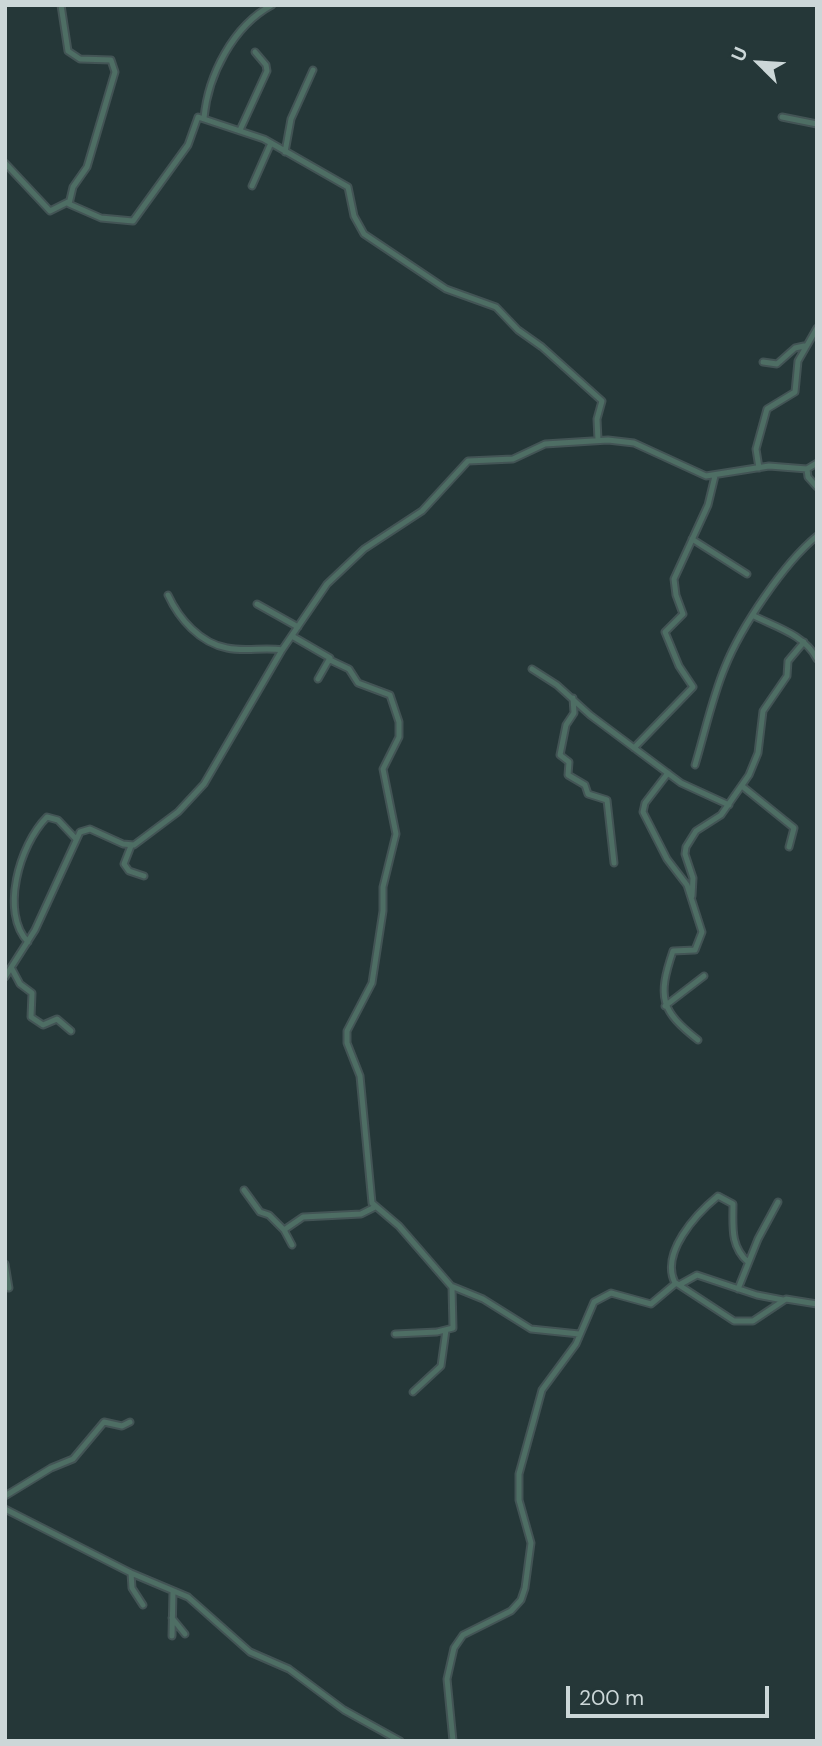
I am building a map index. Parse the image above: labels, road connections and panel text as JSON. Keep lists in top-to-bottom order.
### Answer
{
  "scale_bar": "200 m",
  "north": "top left"
}
